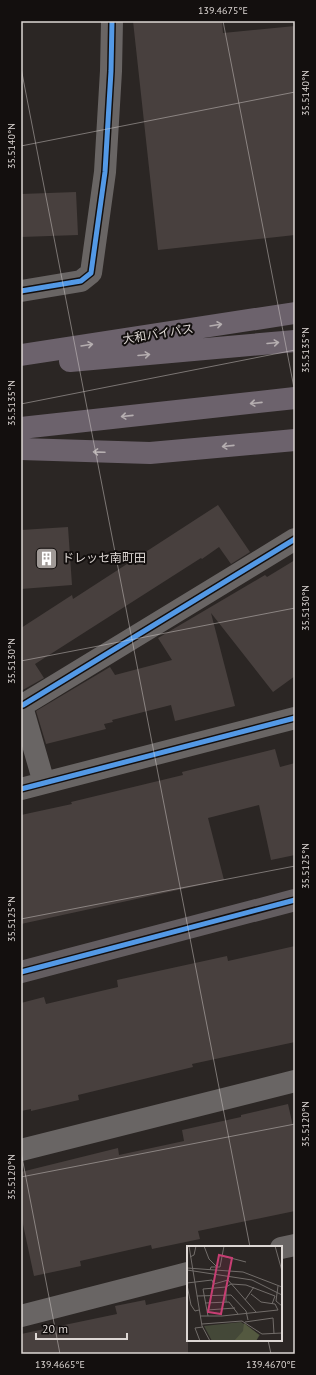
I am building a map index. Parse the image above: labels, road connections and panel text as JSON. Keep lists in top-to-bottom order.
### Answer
{
  "streets": {
    "highway": ["大和バイパス"]
  },
  "places": {
    "building": ["ドレッセ南町田"]
  },
  "scale_bar": "20 m",
  "coordinates": [
    "139.4675°E",
    "35.5140°N",
    "35.5135°N",
    "35.5130°N",
    "35.5125°N",
    "35.5120°N",
    "139.4665°E",
    "139.4670°E"
  ]
}
